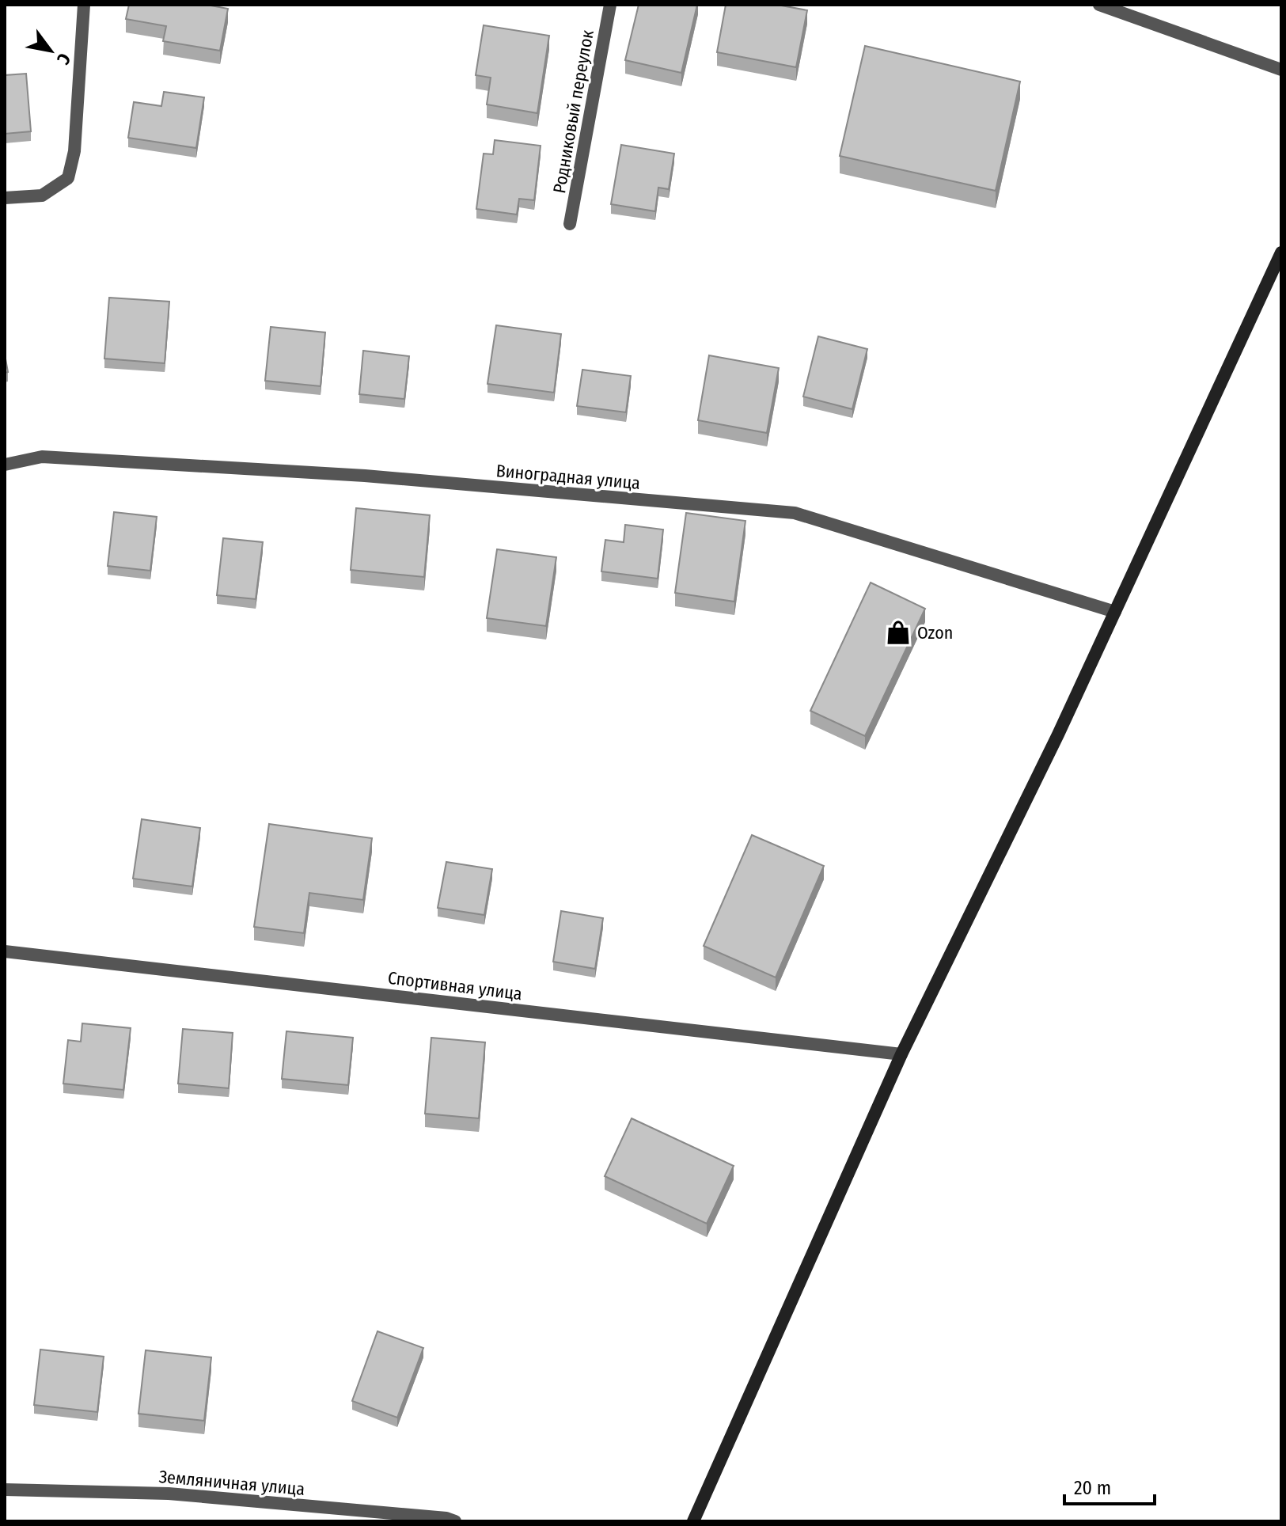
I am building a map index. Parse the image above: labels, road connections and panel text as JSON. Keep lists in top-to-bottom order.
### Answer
{
  "streets": {
    "street": [
      "Родниковый переулок",
      "Виноградная улица",
      "Спортивная улица",
      "Земляничная улица"
    ]
  },
  "places": {
    "shop": ["Ozon"]
  },
  "scale_bar": "20 m",
  "north": "bottom right"
}
